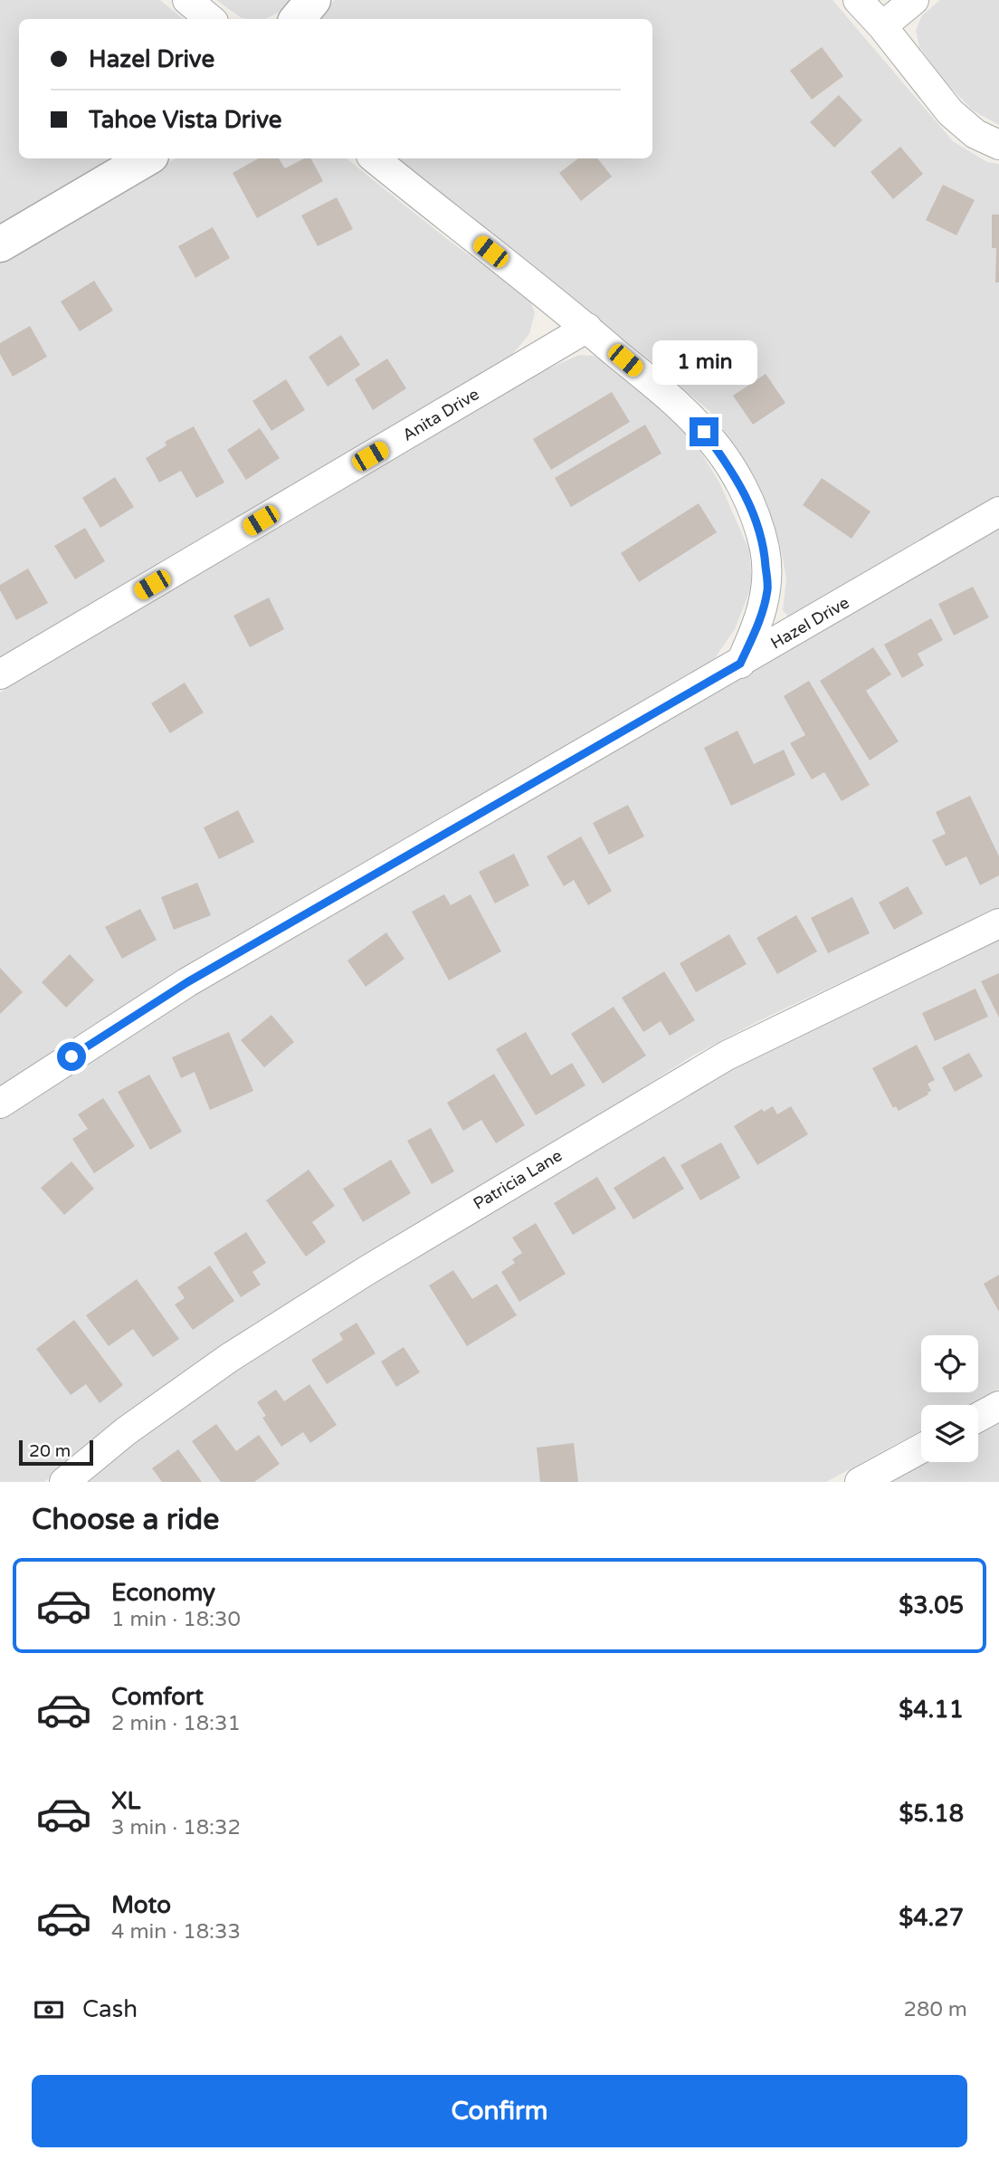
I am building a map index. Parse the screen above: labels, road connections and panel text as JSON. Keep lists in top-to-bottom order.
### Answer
{
  "streets": {
    "street": ["Anita Drive", "Hazel Drive", "Patricia Lane"]
  },
  "scale_bar": "20 m",
  "page": {
    "banner": ["Hazel Drive", "Tahoe Vista Drive"],
    "bubble": "1 min",
    "scale": "20 m",
    "heading": "Choose a ride",
    "list": [
      {
        "name": "Economy",
        "note": "1 min · 18:30",
        "value": "$3.05"
      },
      {
        "name": "Comfort",
        "note": "2 min · 18:31",
        "value": "$4.11"
      },
      {
        "name": "XL",
        "note": "3 min · 18:32",
        "value": "$5.18"
      },
      {
        "name": "Moto",
        "note": "4 min · 18:33",
        "value": "$4.27"
      }
    ],
    "pay": ["Cash", "280 m"],
    "buttons": "Confirm"
  }
}
